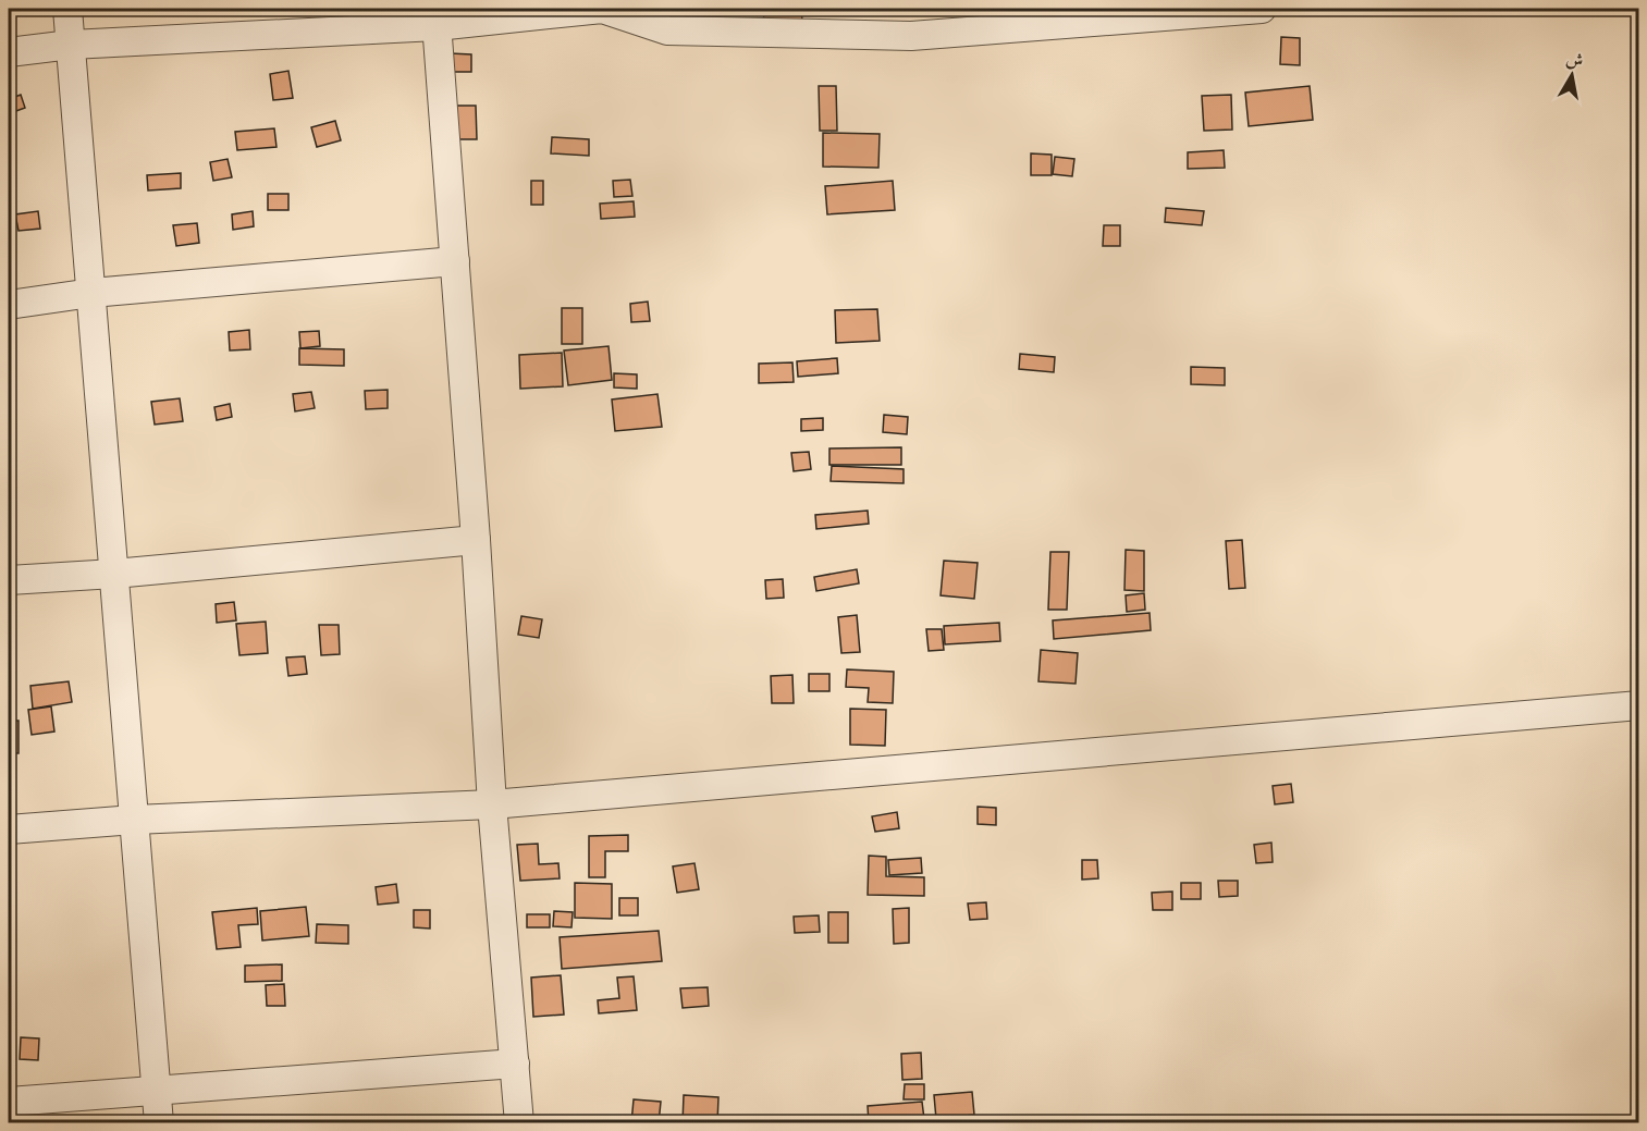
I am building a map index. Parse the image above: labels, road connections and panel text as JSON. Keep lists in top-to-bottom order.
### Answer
{
  "north": "top"
}
